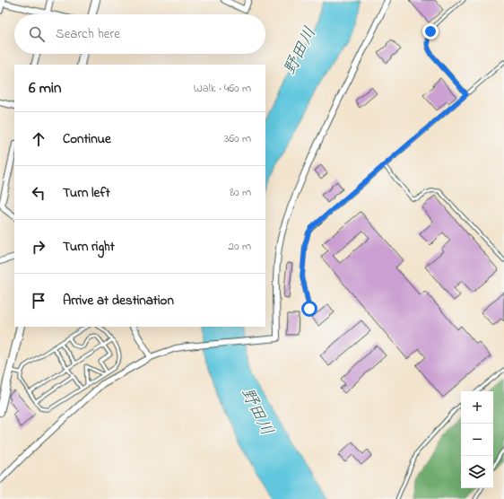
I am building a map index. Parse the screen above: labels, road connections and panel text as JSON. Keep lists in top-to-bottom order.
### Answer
{
  "water": ["野田川"],
  "page": {
    "search": "Search here",
    "heading": ["6 min", "Walk · 460 m"],
    "list": [
      ["Continue", "360 m"],
      ["Turn left", "80 m"],
      ["Turn right", "20 m"],
      "Arrive at destination"
    ],
    "map_buttons": ["+", "−"]
  }
}
